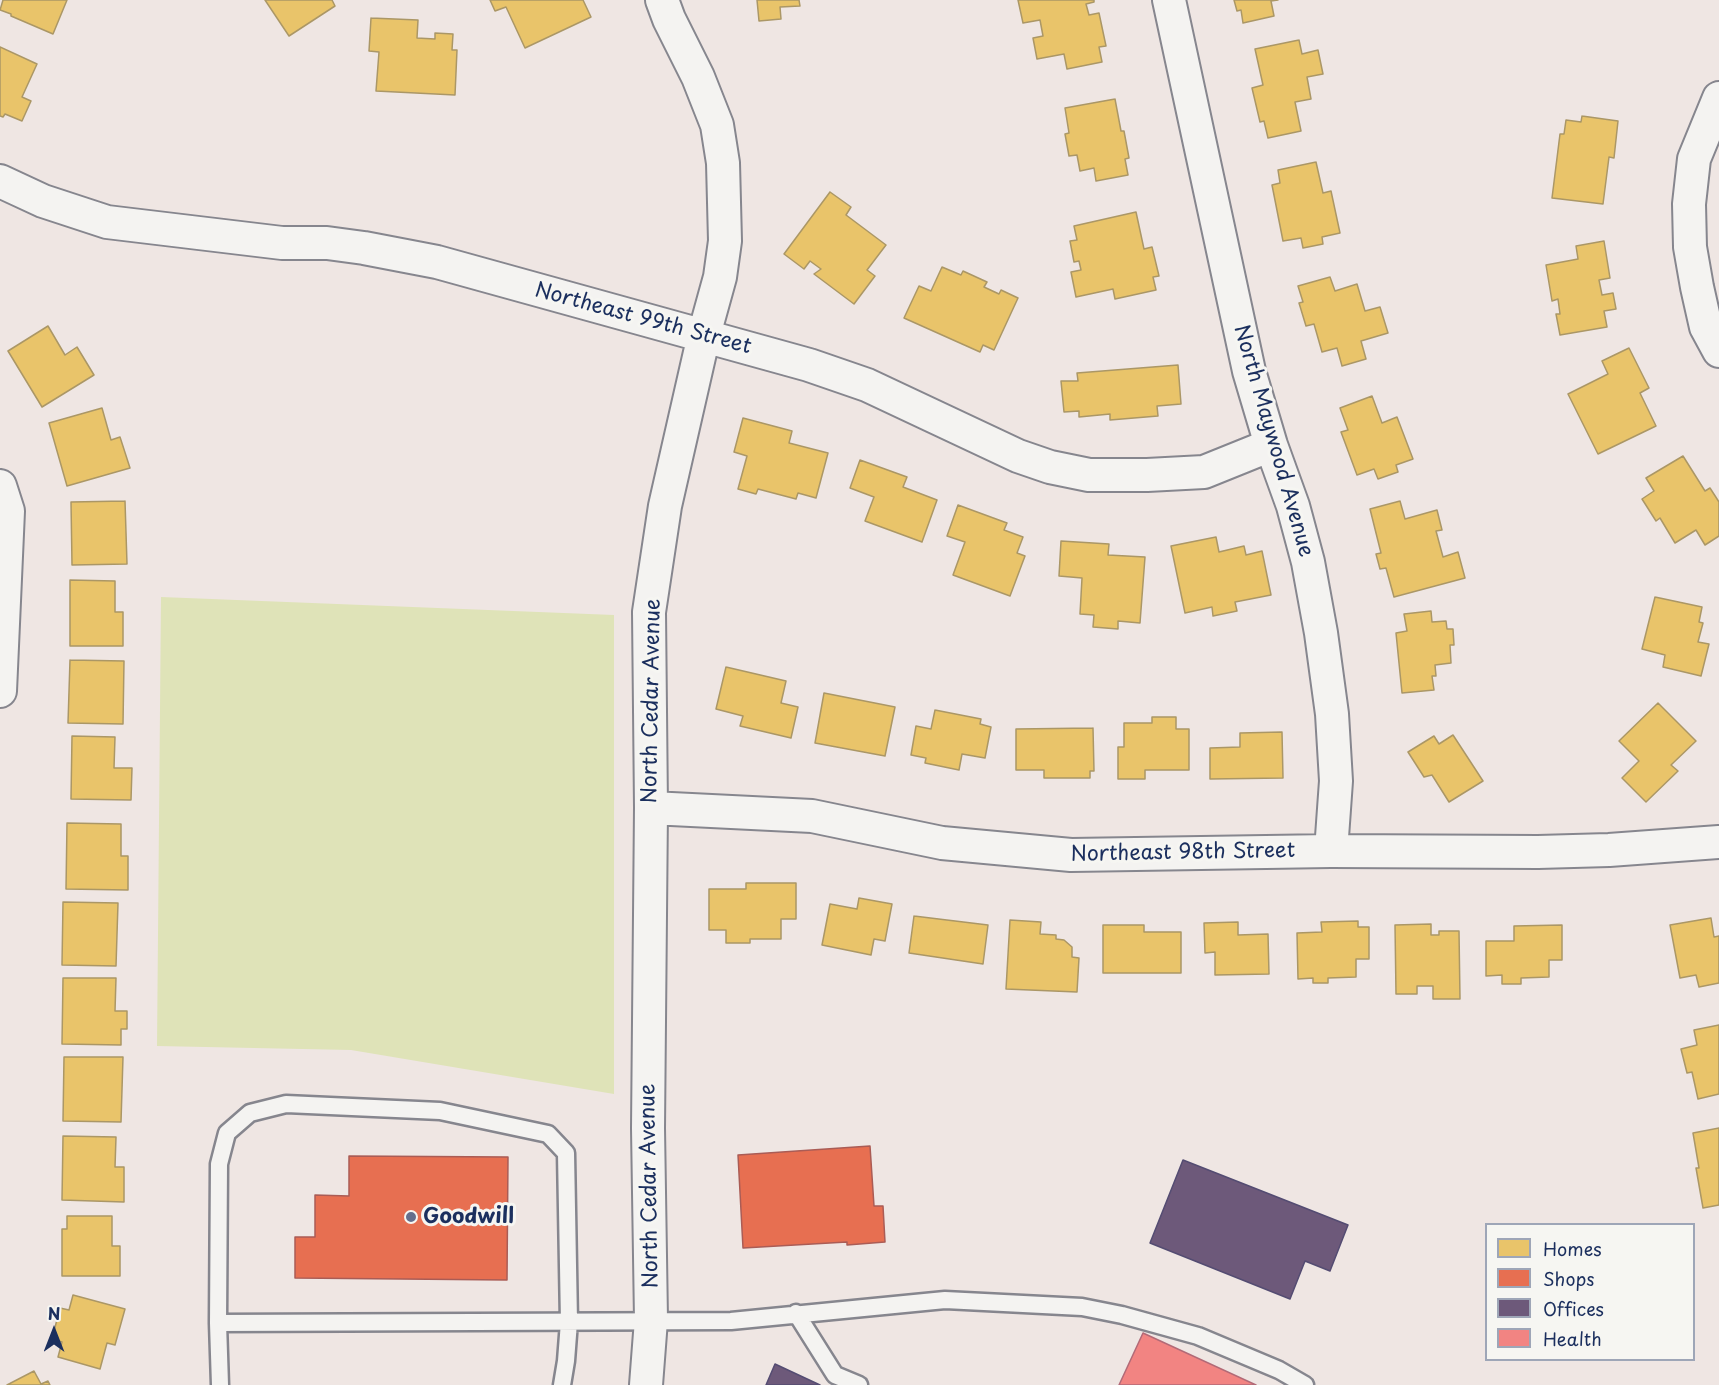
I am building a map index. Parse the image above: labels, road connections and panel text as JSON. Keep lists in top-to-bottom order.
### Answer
{
  "streets": {
    "street": [
      "Northeast 99th Street",
      "North Maywood Avenue",
      "North Cedar Avenue",
      "Northeast 98th Street"
    ]
  },
  "crossings": [
    ["Northeast 99th Street", "North Maywood Avenue"],
    ["Northeast 99th Street", "North Cedar Avenue"],
    ["North Maywood Avenue", "Northeast 98th Street"],
    ["North Cedar Avenue", "Northeast 98th Street"]
  ],
  "places": ["Goodwill"],
  "legend": [
    "Homes",
    "Shops",
    "Offices",
    "Health"
  ],
  "north": "top"
}
